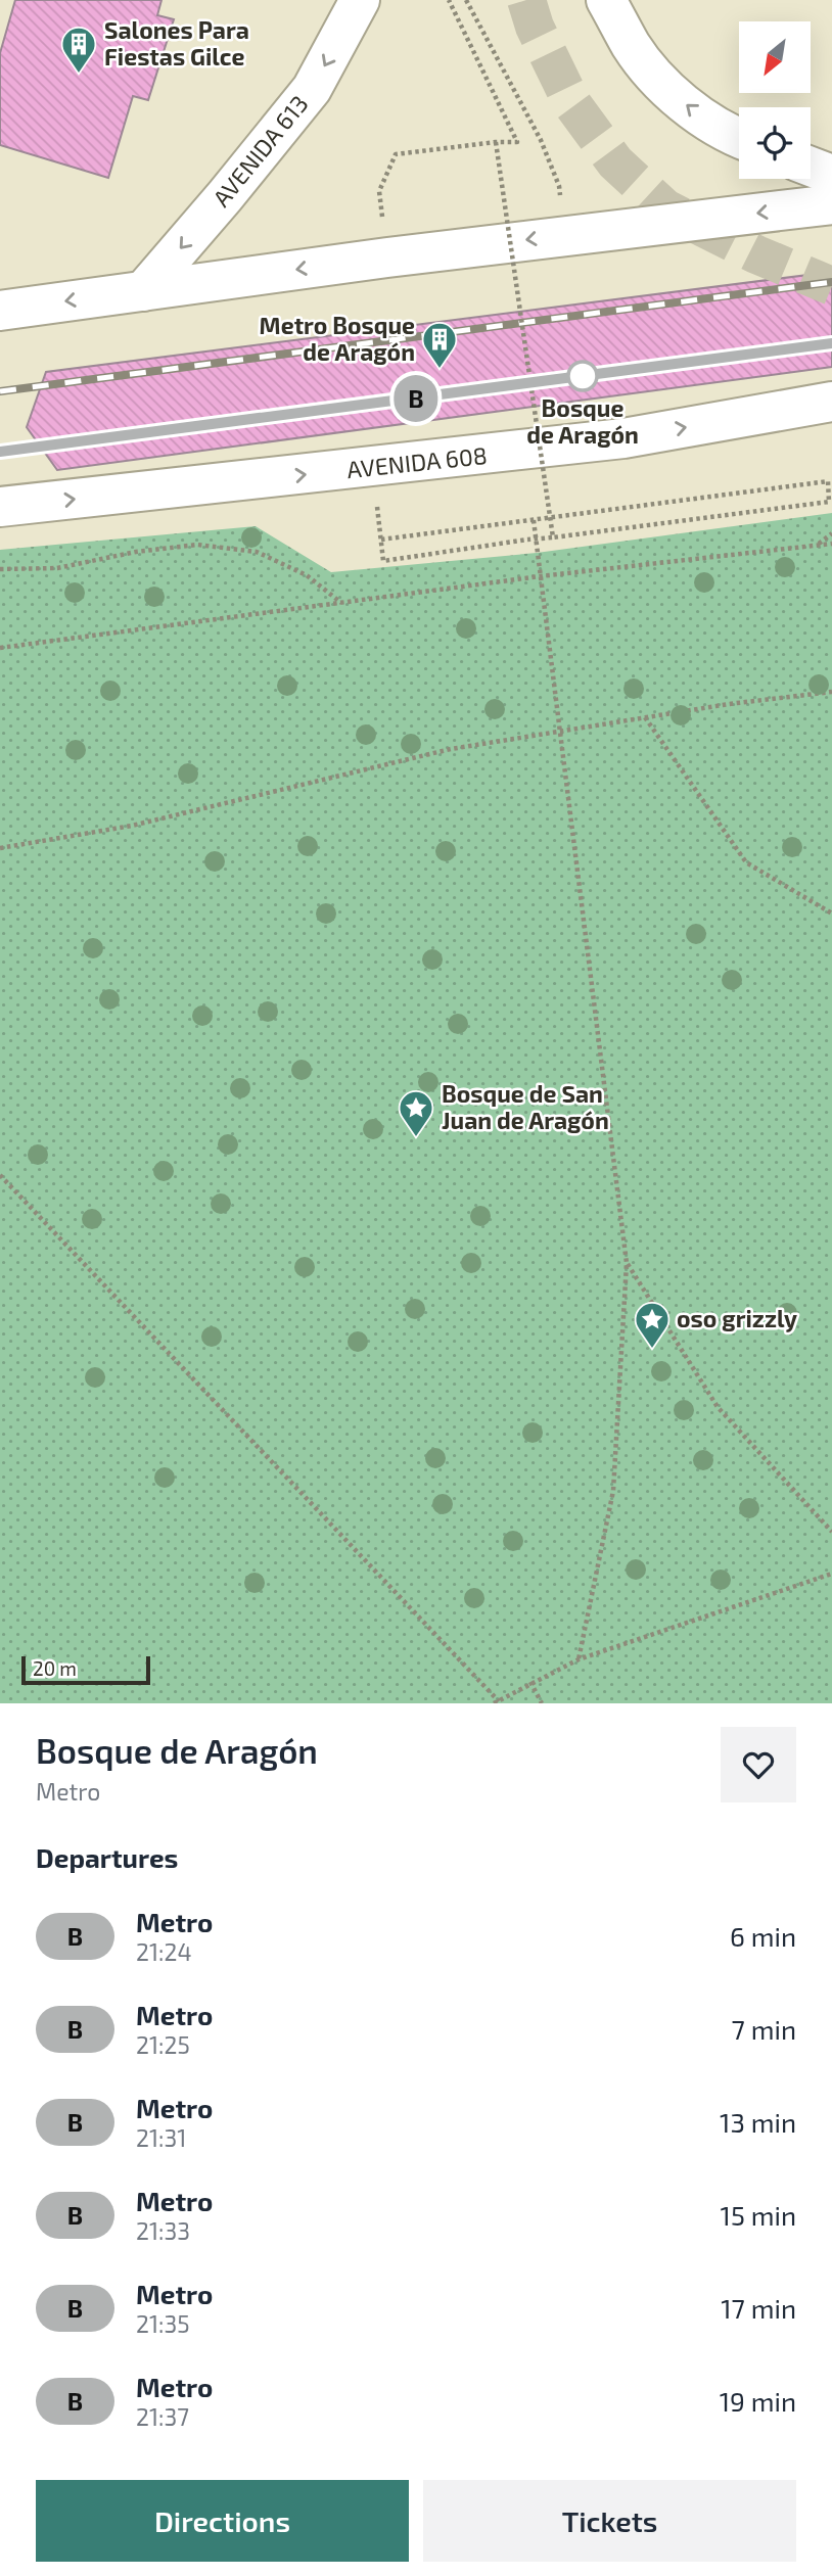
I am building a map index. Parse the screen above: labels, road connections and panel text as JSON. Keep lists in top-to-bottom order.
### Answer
{
  "streets": {
    "main road": ["AVENIDA 613", "AVENIDA 608"]
  },
  "one_way": ["AVENIDA 613"],
  "places": {
    "building": ["Salones Para Fiestas Gilce", "Metro Bosque de Aragón"],
    "other": ["Bosque de Aragón"],
    "place": ["Bosque de San Juan de Aragón", "oso grizzly"]
  },
  "lines": ["metro line B"],
  "scale_bar": "20 m",
  "north": "bottom left",
  "page": {
    "on_map": "B",
    "scale": "20 m",
    "heading": [
      ["Bosque de Aragón", "Metro"],
      "Departures"
    ],
    "list": [
      {
        "mark": "B",
        "name": "Metro",
        "note": "21:24",
        "value": "6 min"
      },
      {
        "mark": "B",
        "name": "Metro",
        "note": "21:25",
        "value": "7 min"
      },
      {
        "mark": "B",
        "name": "Metro",
        "note": "21:31",
        "value": "13 min"
      },
      {
        "mark": "B",
        "name": "Metro",
        "note": "21:33",
        "value": "15 min"
      },
      {
        "mark": "B",
        "name": "Metro",
        "note": "21:35",
        "value": "17 min"
      },
      {
        "mark": "B",
        "name": "Metro",
        "note": "21:37",
        "value": "19 min"
      }
    ],
    "buttons": ["Directions", "Tickets"]
  }
}
